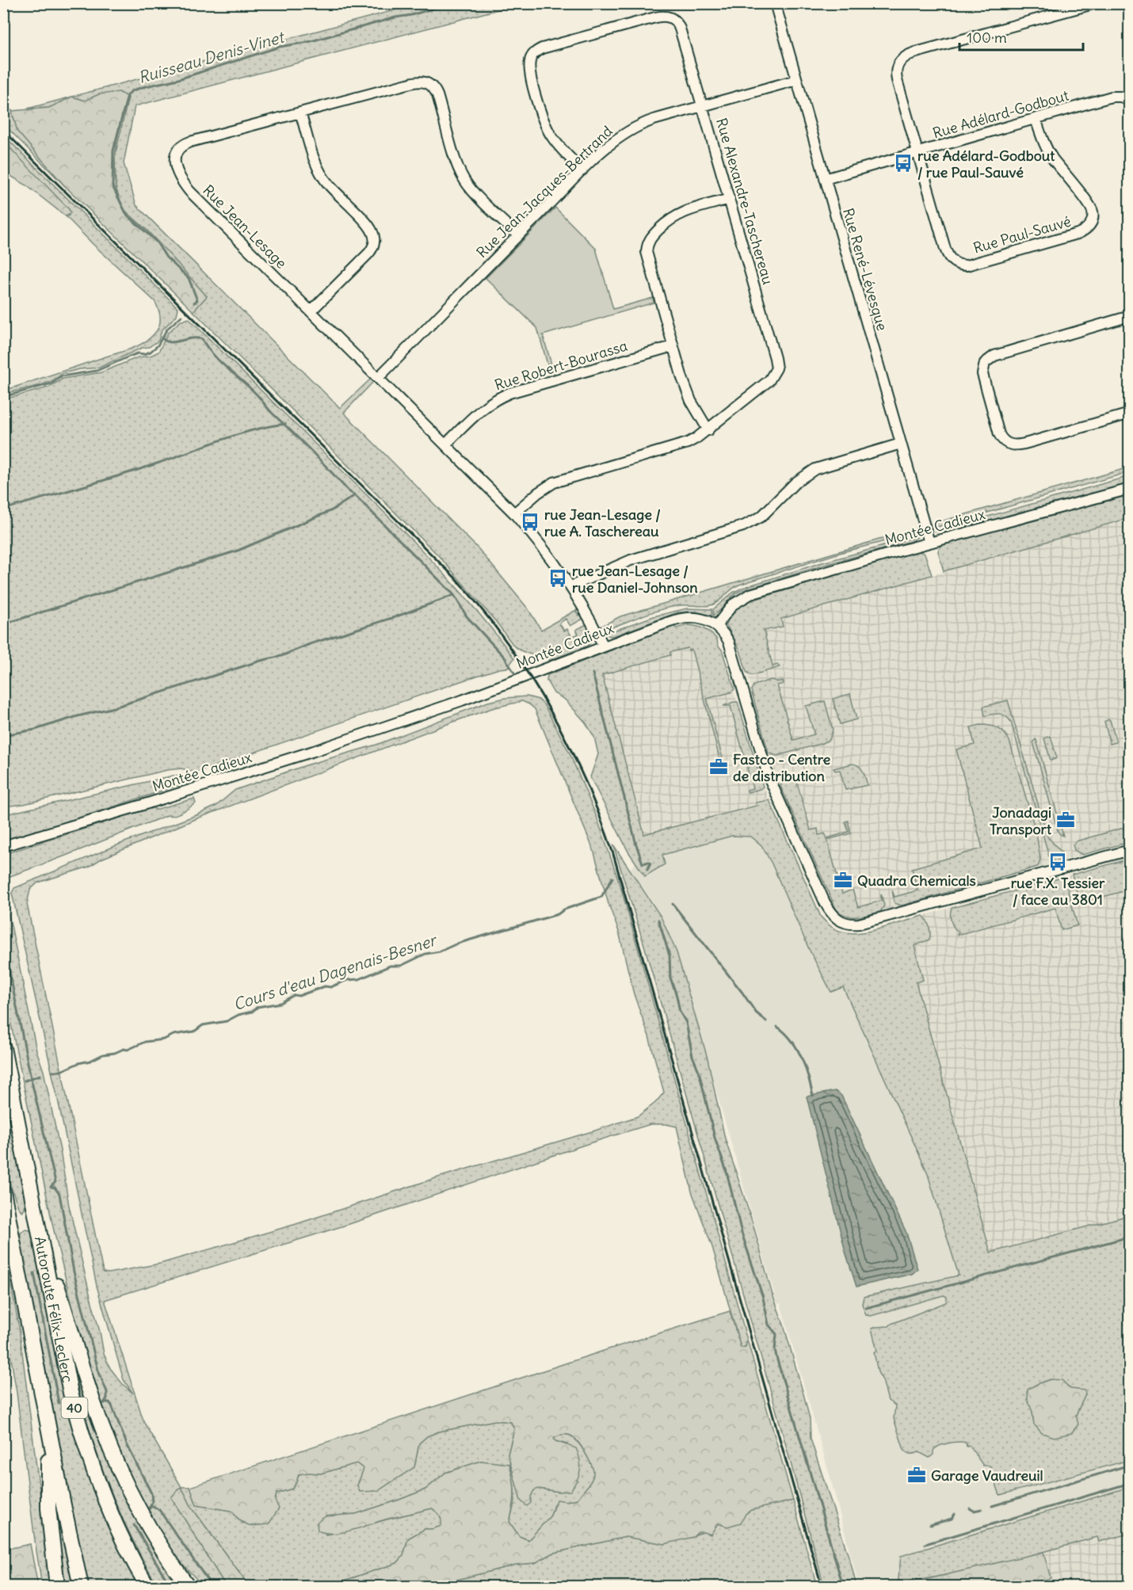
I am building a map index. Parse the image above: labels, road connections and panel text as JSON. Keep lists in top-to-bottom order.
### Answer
{
  "streets": {
    "highway": ["Autoroute Félix-Leclerc", "40"],
    "street": [
      "Rue Adélard-Godbout",
      "Rue Jean-Jacques-Bertrand",
      "Rue Alexandre-Taschereau",
      "Rue Jean-Lesage",
      "Rue Paul-Sauvé",
      "Rue René-Lévesque",
      "Rue Robert-Bourassa",
      "Montée Cadieux"
    ]
  },
  "crossings": [
    ["Rue Adélard-Godbout", "Rue Paul-Sauvé"],
    ["Rue Adélard-Godbout", "Rue René-Lévesque"],
    ["Rue Jean-Jacques-Bertrand", "Rue Alexandre-Taschereau"],
    ["Rue Jean-Jacques-Bertrand", "Rue Jean-Lesage"],
    ["Rue Jean-Jacques-Bertrand", "Rue René-Lévesque"],
    ["Rue Alexandre-Taschereau", "Rue Jean-Lesage"],
    ["Rue Jean-Lesage", "Rue Robert-Bourassa"],
    ["Rue Jean-Lesage", "Montée Cadieux"],
    ["Rue René-Lévesque", "Montée Cadieux"]
  ],
  "water": ["Ruisseau Denis-Vinet", "Cours d'eau Dagenais-Besner"],
  "places": {
    "bus stop": [
      "rue Adélard-Godbout / rue Paul-Sauvé",
      "rue Jean-Lesage / rue A. Taschereau",
      "rue Jean-Lesage / rue Daniel-Johnson",
      "rue F.X. Tessier / face au 3801"
    ],
    "office": [
      "Fastco - Centre de distribution",
      "Jonadagi Transport",
      "Quadra Chemicals",
      "Garage Vaudreuil"
    ]
  },
  "scale_bar": "100 m"
}
